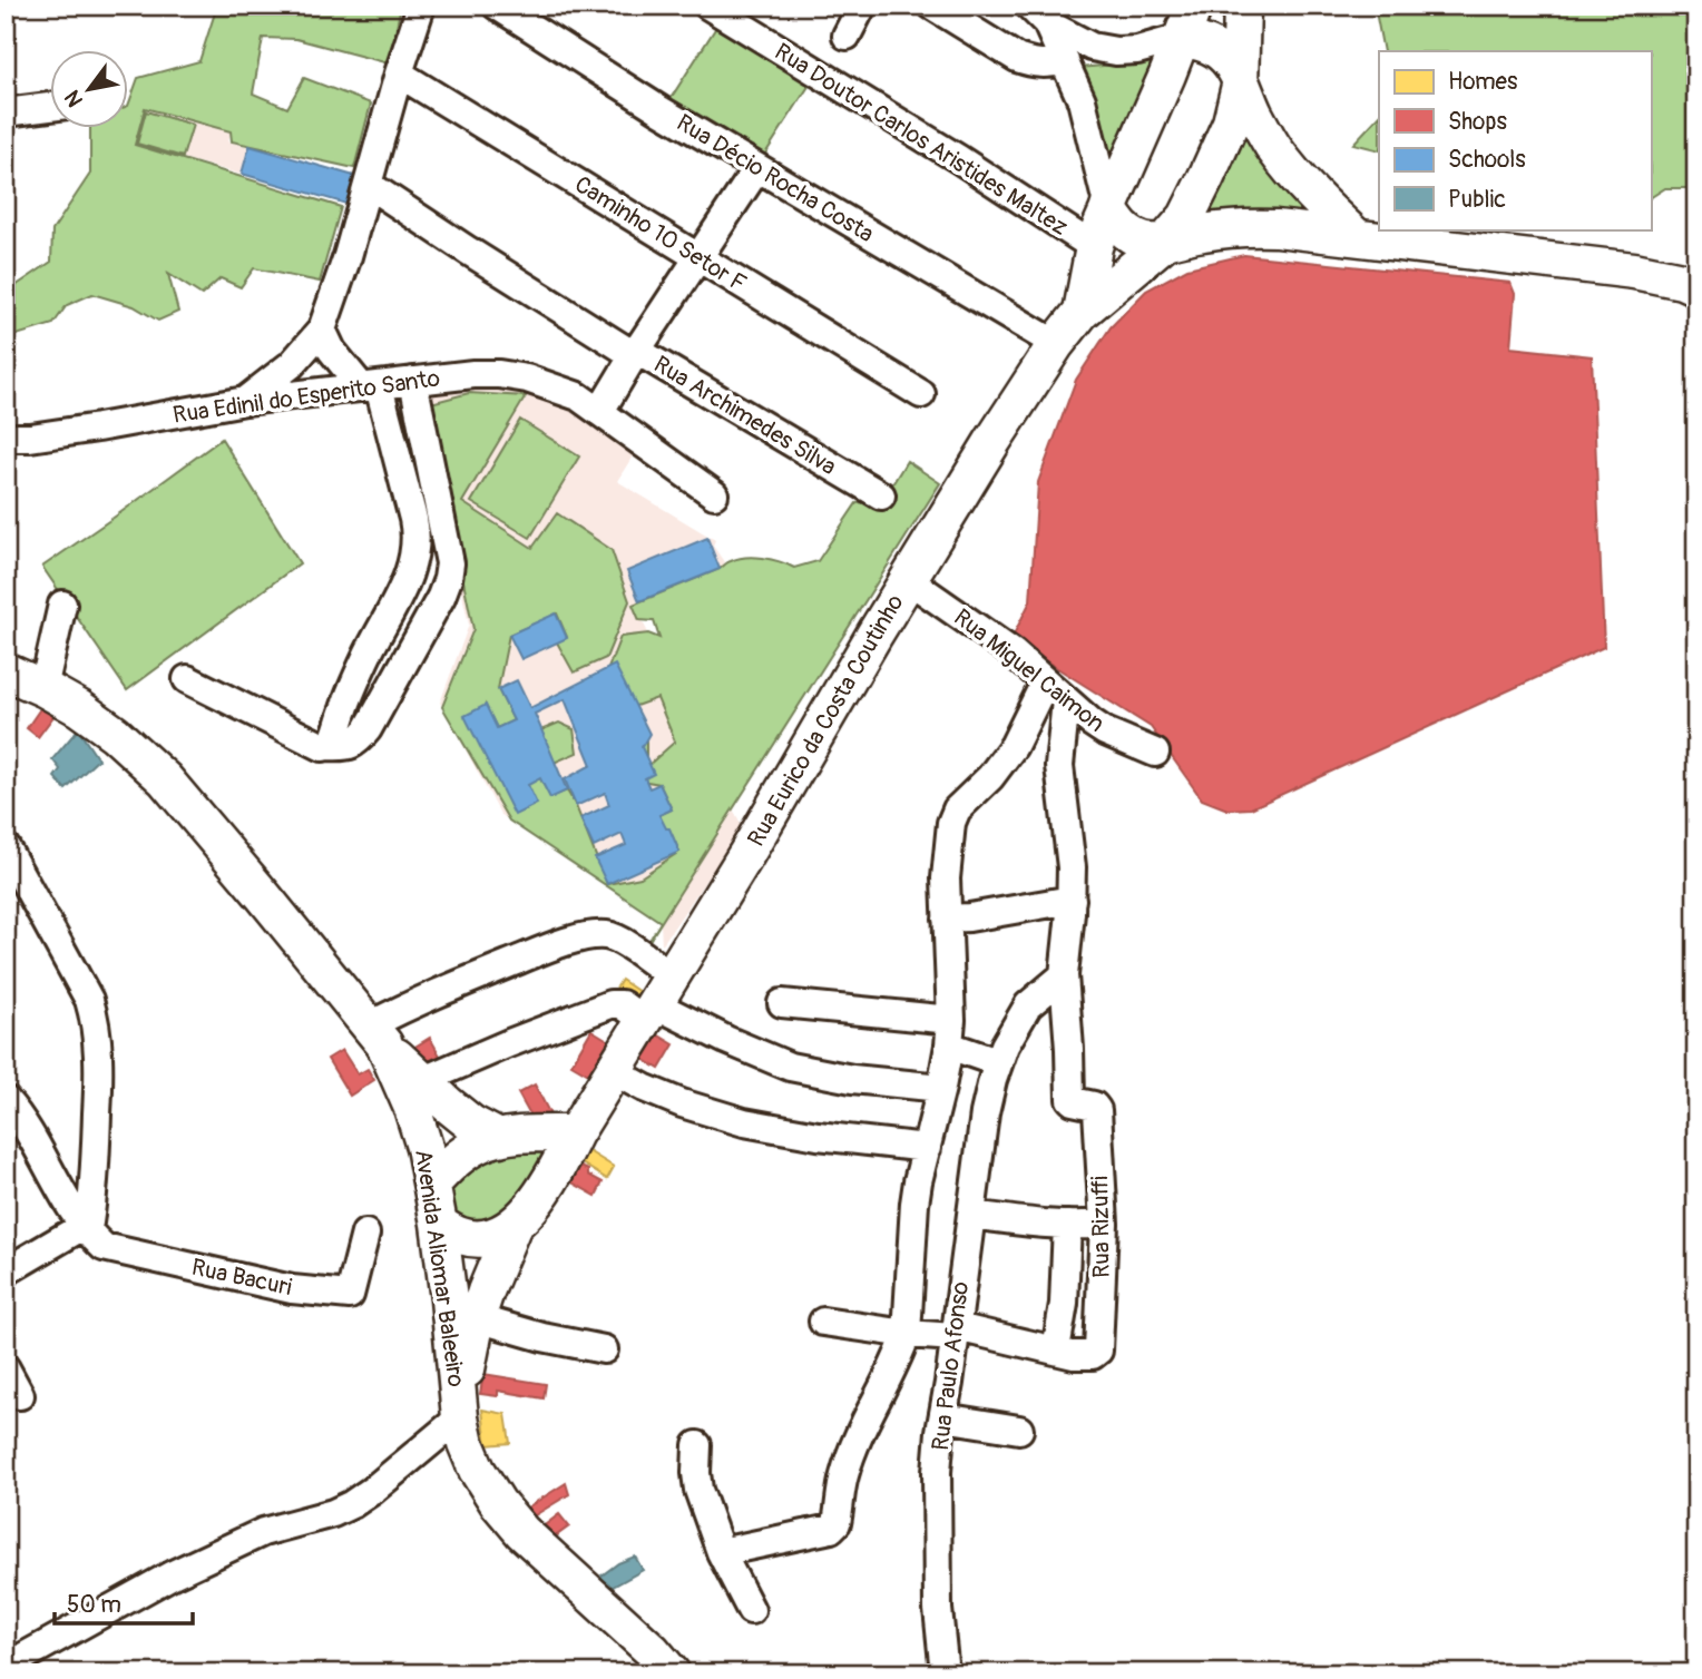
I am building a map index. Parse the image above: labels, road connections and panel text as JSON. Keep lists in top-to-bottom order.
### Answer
{
  "streets": {
    "main road": ["Rua Eurico da Costa Coutinho", "Avenida Aliomar Baleeiro"],
    "street": [
      "Rua Doutor Carlos Aristides Maltez",
      "Rua Décio Rocha Costa",
      "Caminho 10 Setor F",
      "Rua Edinil do Esperito Santo",
      "Rua Archimedes Silva",
      "Rua Miguel Caimon",
      "Rua Rizuffi",
      "Rua Bacuri",
      "Rua Paulo Afonso"
    ]
  },
  "crossings": [
    ["Rua Doutor Carlos Aristides Maltez", "Rua Eurico da Costa Coutinho"],
    ["Rua Décio Rocha Costa", "Rua Archimedes Silva"],
    ["Rua Décio Rocha Costa", "Rua Eurico da Costa Coutinho"],
    ["Caminho 10 Setor F", "Rua Archimedes Silva"],
    ["Rua Miguel Caimon", "Rua Eurico da Costa Coutinho"],
    ["Rua Eurico da Costa Coutinho", "Avenida Aliomar Baleeiro"],
    ["Rua Rizuffi", "Rua Paulo Afonso"]
  ],
  "legend": [
    "Homes",
    "Shops",
    "Schools",
    "Public"
  ],
  "scale_bar": "50 m",
  "north": "bottom left"
}
